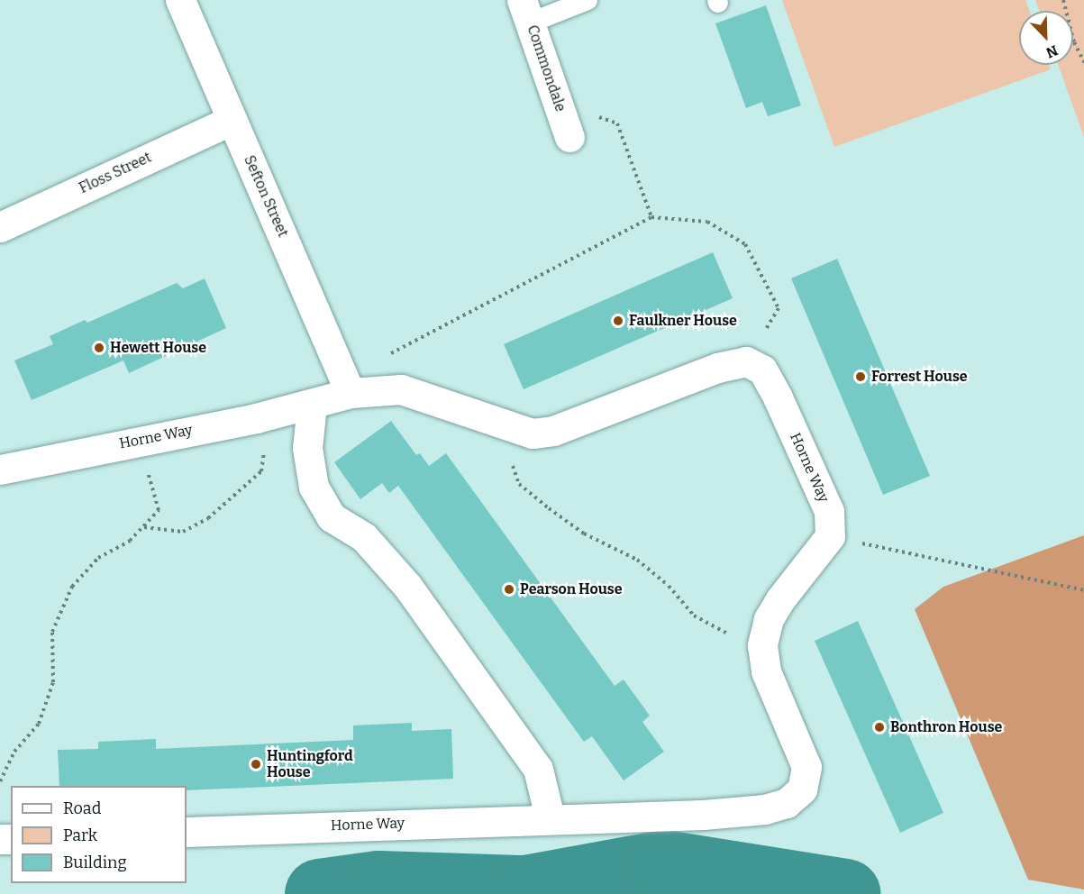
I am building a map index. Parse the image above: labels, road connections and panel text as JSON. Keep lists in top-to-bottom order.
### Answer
{
  "streets": {
    "street": [
      "Commondale",
      "Floss Street",
      "Sefton Street",
      "Horne Way"
    ]
  },
  "crossings": [
    ["Floss Street", "Sefton Street"],
    ["Sefton Street", "Horne Way"]
  ],
  "places": [
    "Faulkner House",
    "Hewett House",
    "Forrest House",
    "Pearson House",
    "Bonthron House",
    "Huntingford House"
  ],
  "legend": ["Road", "Park", "Building"],
  "north": "bottom right"
}
